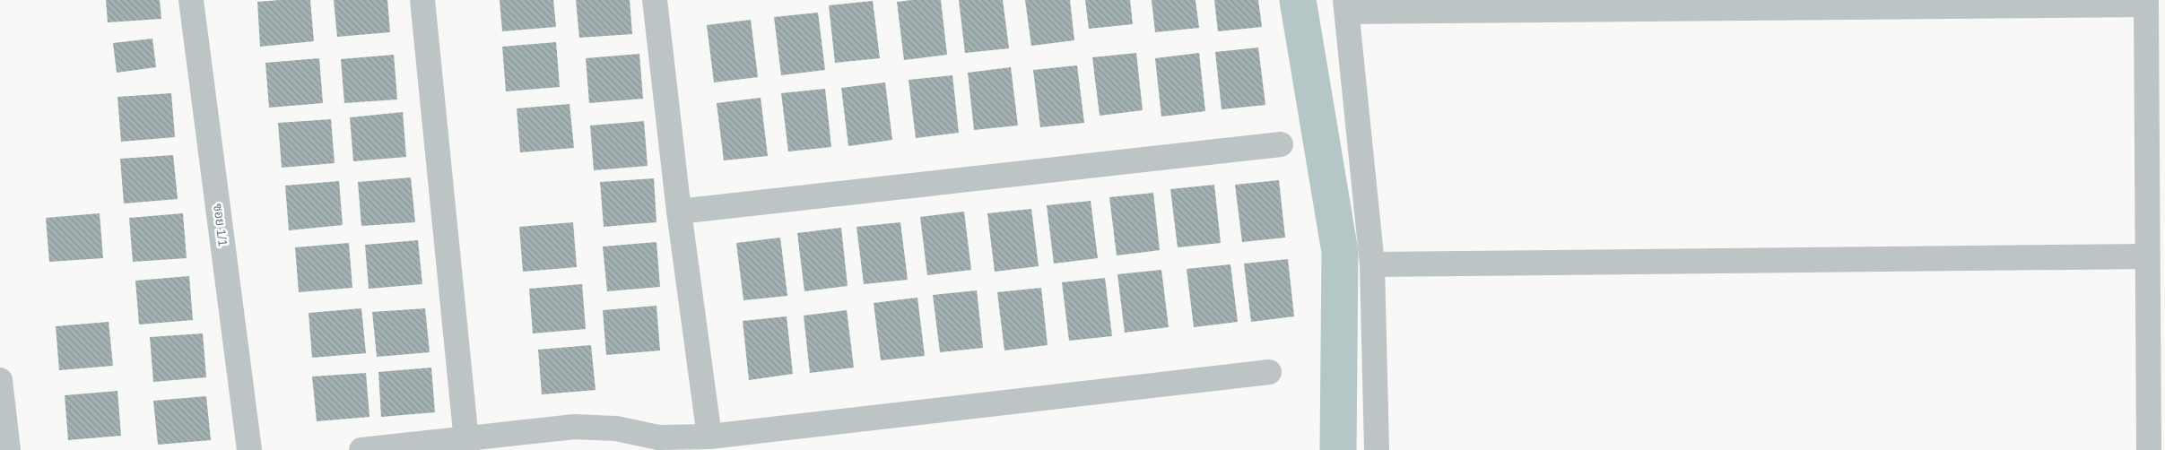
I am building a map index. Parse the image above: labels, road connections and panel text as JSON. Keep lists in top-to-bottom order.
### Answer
{
  "streets": {
    "street": ["ซอย 1/1"]
  }
}
